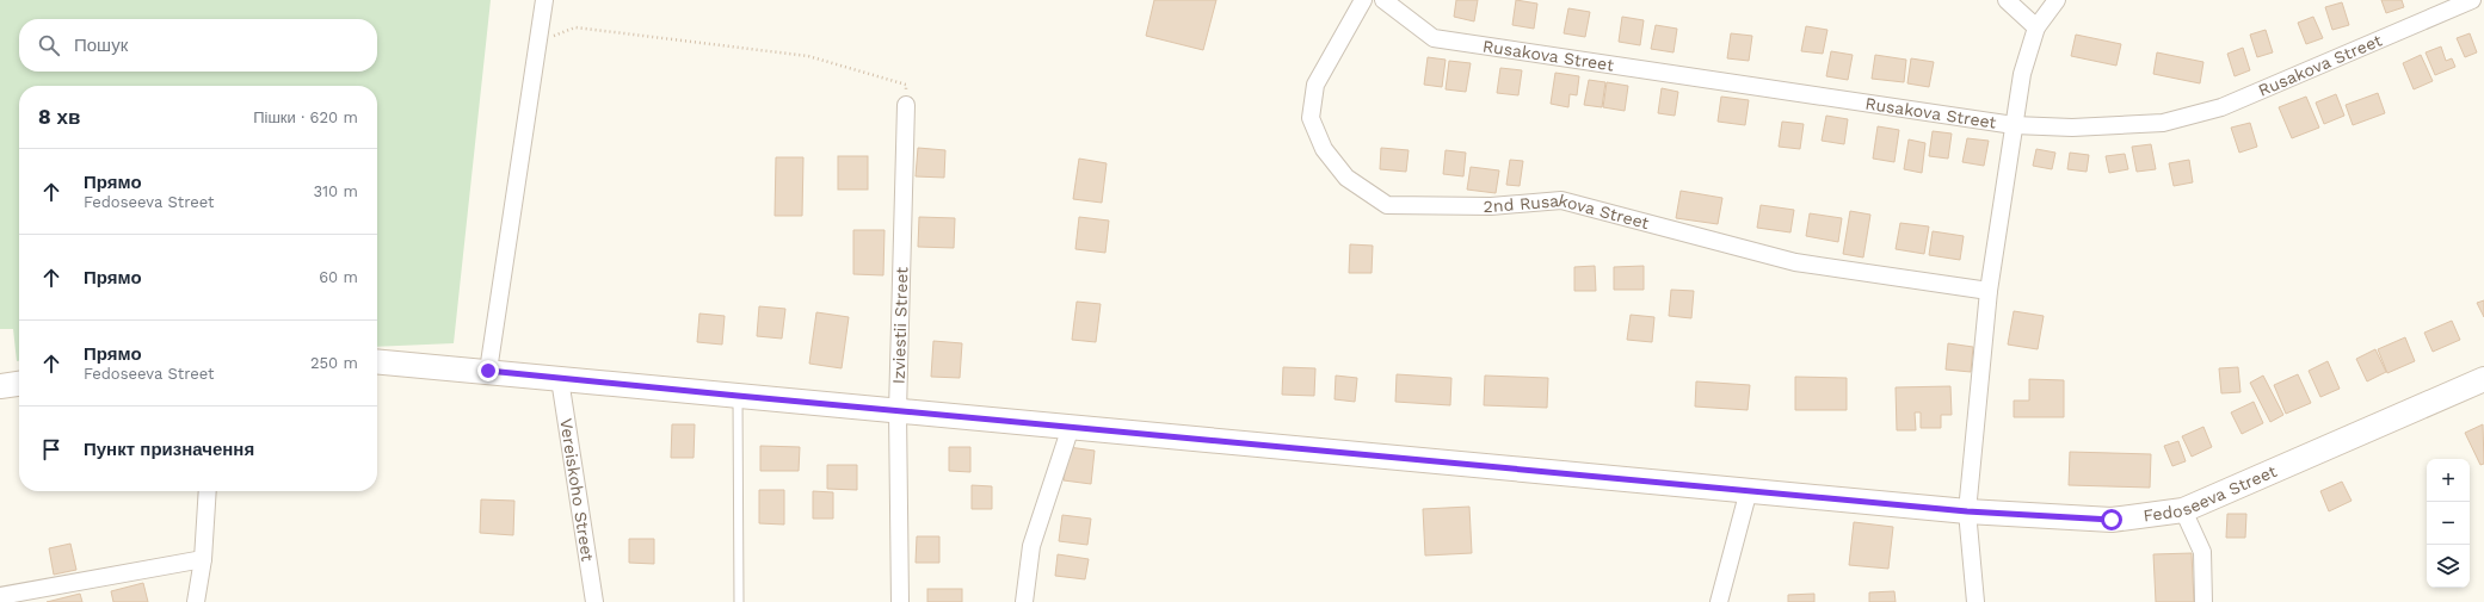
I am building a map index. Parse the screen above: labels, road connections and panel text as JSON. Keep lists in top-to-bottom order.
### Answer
{
  "streets": {
    "main road": ["Fedoseeva Street"],
    "street": [
      "Rusakova Street",
      "2nd Rusakova Street",
      "Izviestii Street",
      "Vereiskoho Street"
    ]
  },
  "page": {
    "search": "Пошук",
    "heading": ["8 хв", "Пішки · 620 m"],
    "list": [
      ["Прямо", "Fedoseeva Street", "310 m"],
      ["Прямо", "60 m"],
      ["Прямо", "Fedoseeva Street", "250 m"],
      "Пункт призначення"
    ],
    "map_buttons": ["+", "−"]
  }
}
